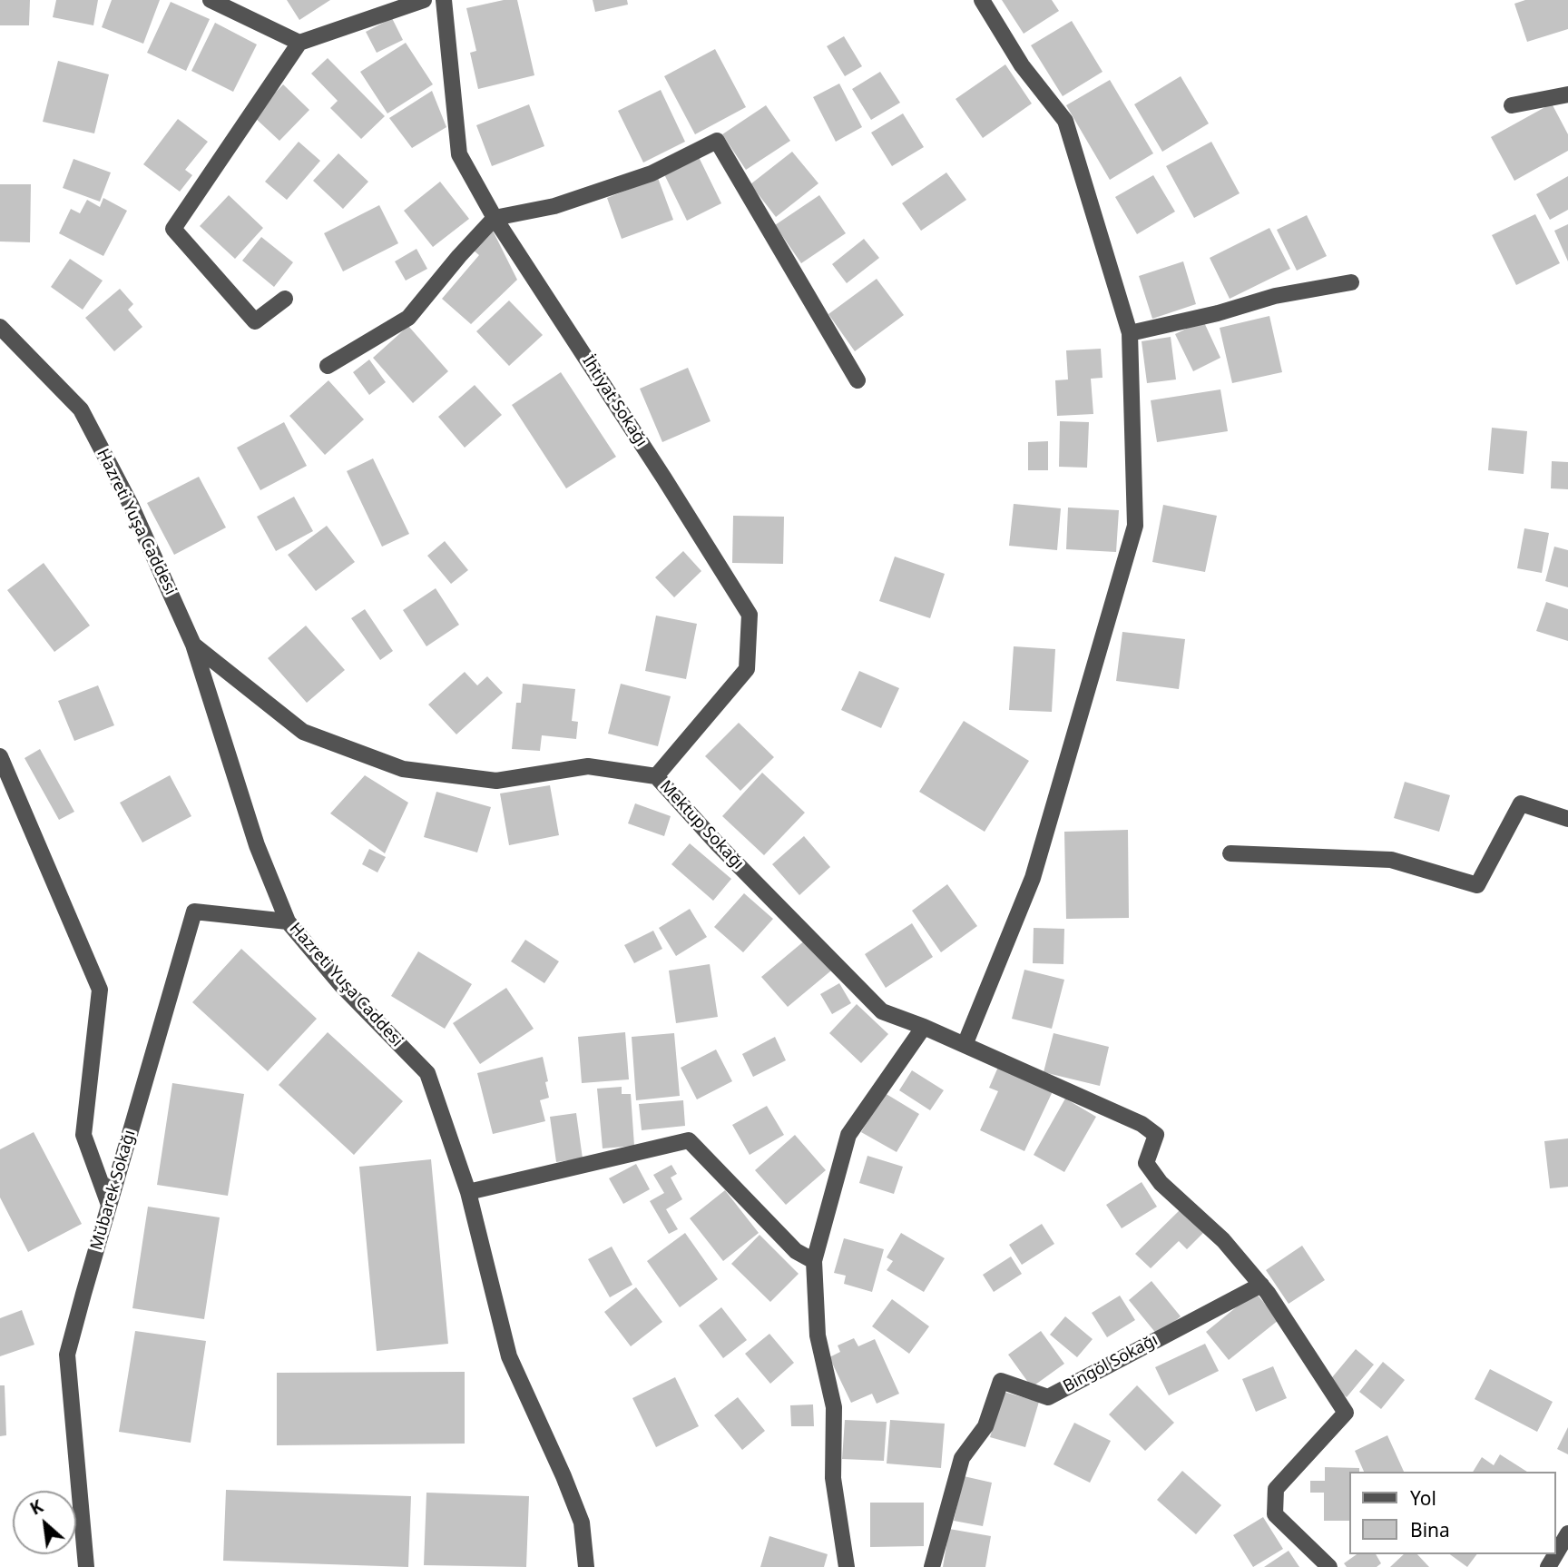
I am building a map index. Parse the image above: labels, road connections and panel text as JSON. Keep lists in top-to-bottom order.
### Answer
{
  "streets": {
    "street": [
      "İhtiyat Sokağı",
      "Hazreti Yuşa Caddesi",
      "Mektup Sokağı",
      "Mübarek Sokağı",
      "Bingöl Sokağı"
    ]
  },
  "crossings": [
    ["İhtiyat Sokağı", "Mektup Sokağı"],
    ["Hazreti Yuşa Caddesi", "Mektup Sokağı"],
    ["Hazreti Yuşa Caddesi", "Mübarek Sokağı"],
    ["Mektup Sokağı", "Bingöl Sokağı"]
  ],
  "legend": ["Yol", "Bina"],
  "north": "top left"
}
